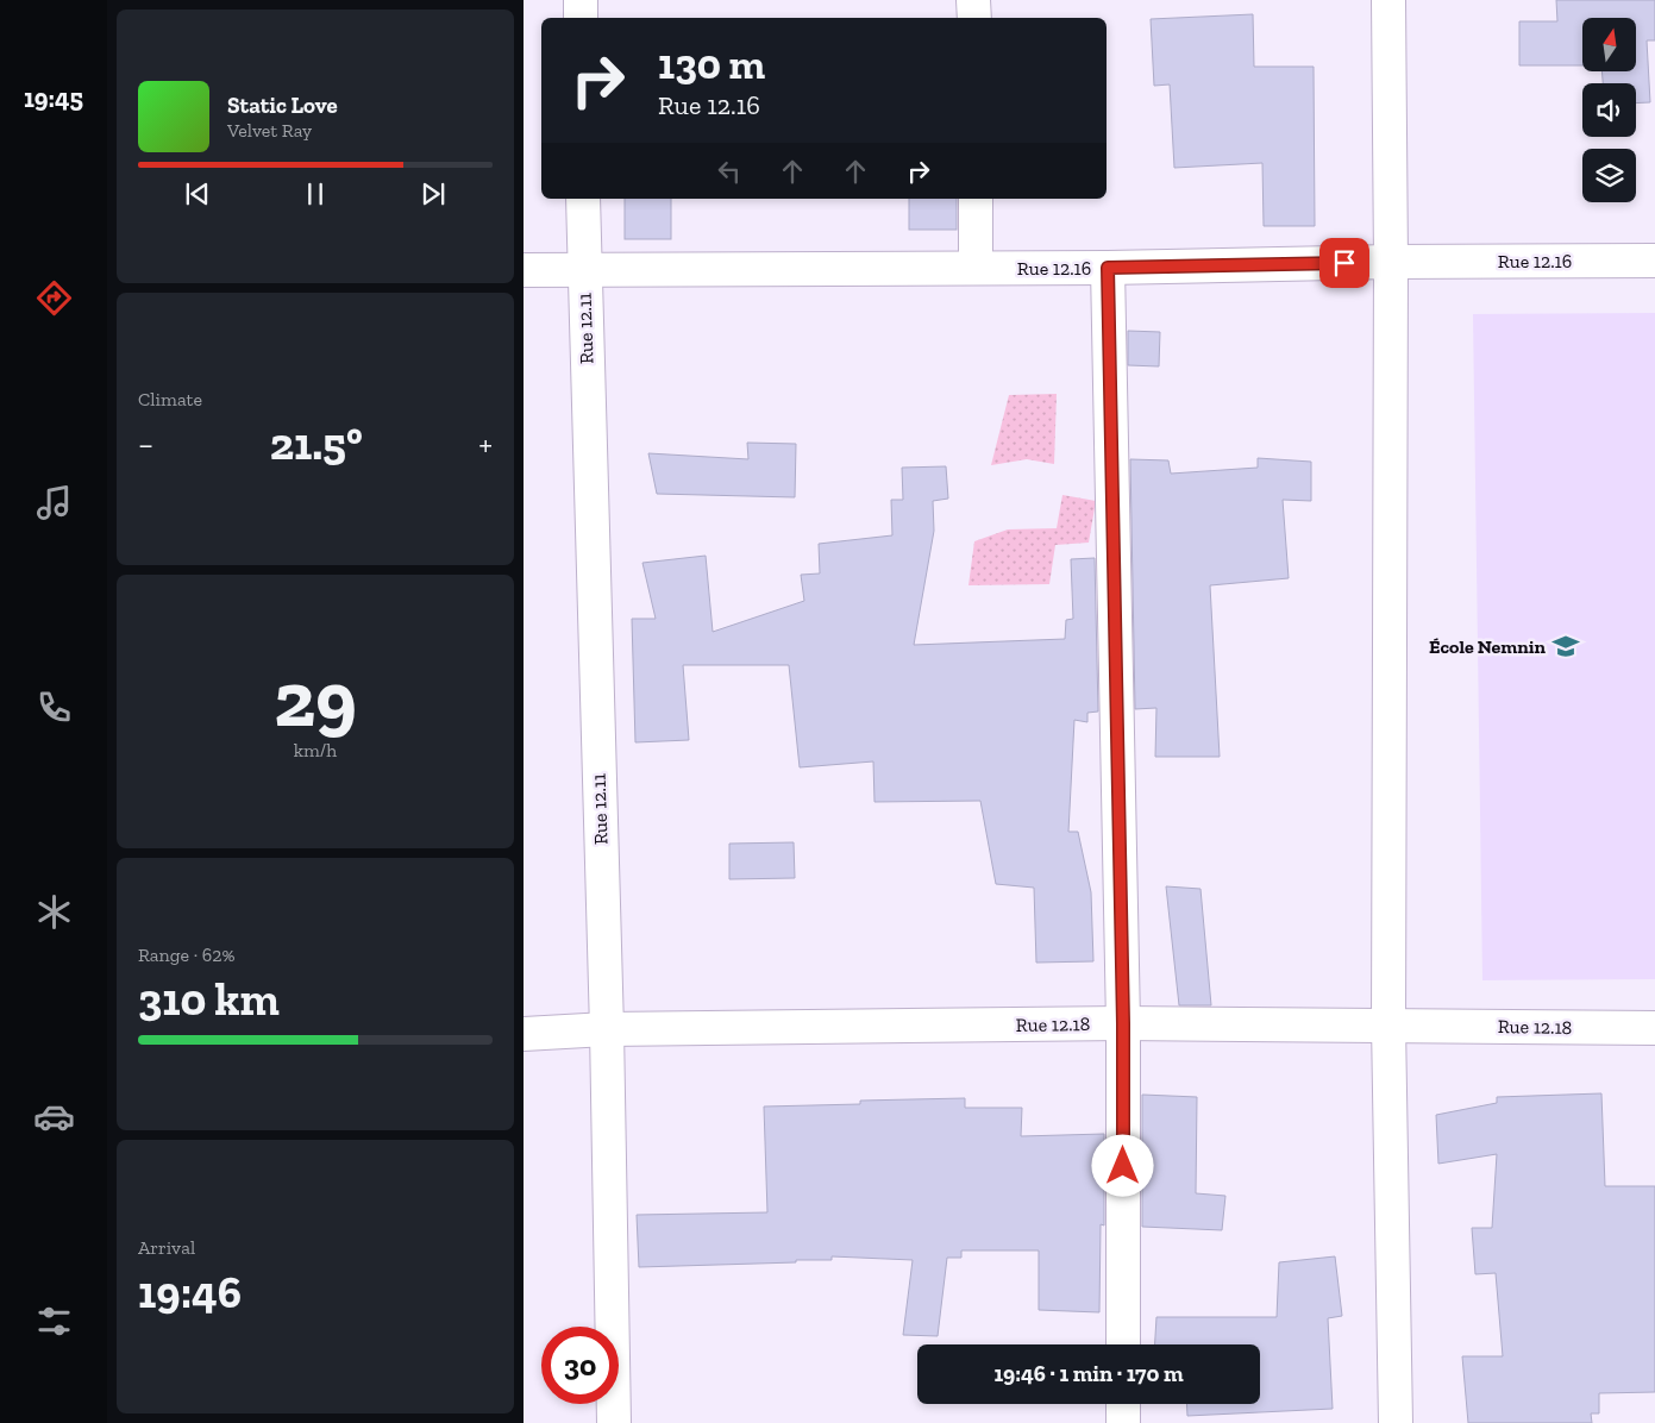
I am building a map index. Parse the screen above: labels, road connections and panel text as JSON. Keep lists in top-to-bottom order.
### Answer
{
  "streets": {
    "street": ["Rue 12.16", "Rue 12.11", "Rue 12.18"]
  },
  "crossings": [
    ["Rue 12.16", "Rue 12.11"],
    ["Rue 12.11", "Rue 12.18"]
  ],
  "places": {
    "school or university": ["École Nemnin"]
  },
  "north": "top",
  "page": {
    "tabs": "19:45",
    "turn": ["130 m", "Rue 12.16"],
    "song": ["Static Love", "Velvet Ray"],
    "tile": [
      "Climate",
      ["29", "km/h"],
      ["Range · 62%", "310 km"],
      ["Arrival", "19:46"]
    ],
    "heat": ["−", "21.5°", "+"],
    "limit": "30",
    "trip": "19:46 · 1 min · 170 m"
  }
}
